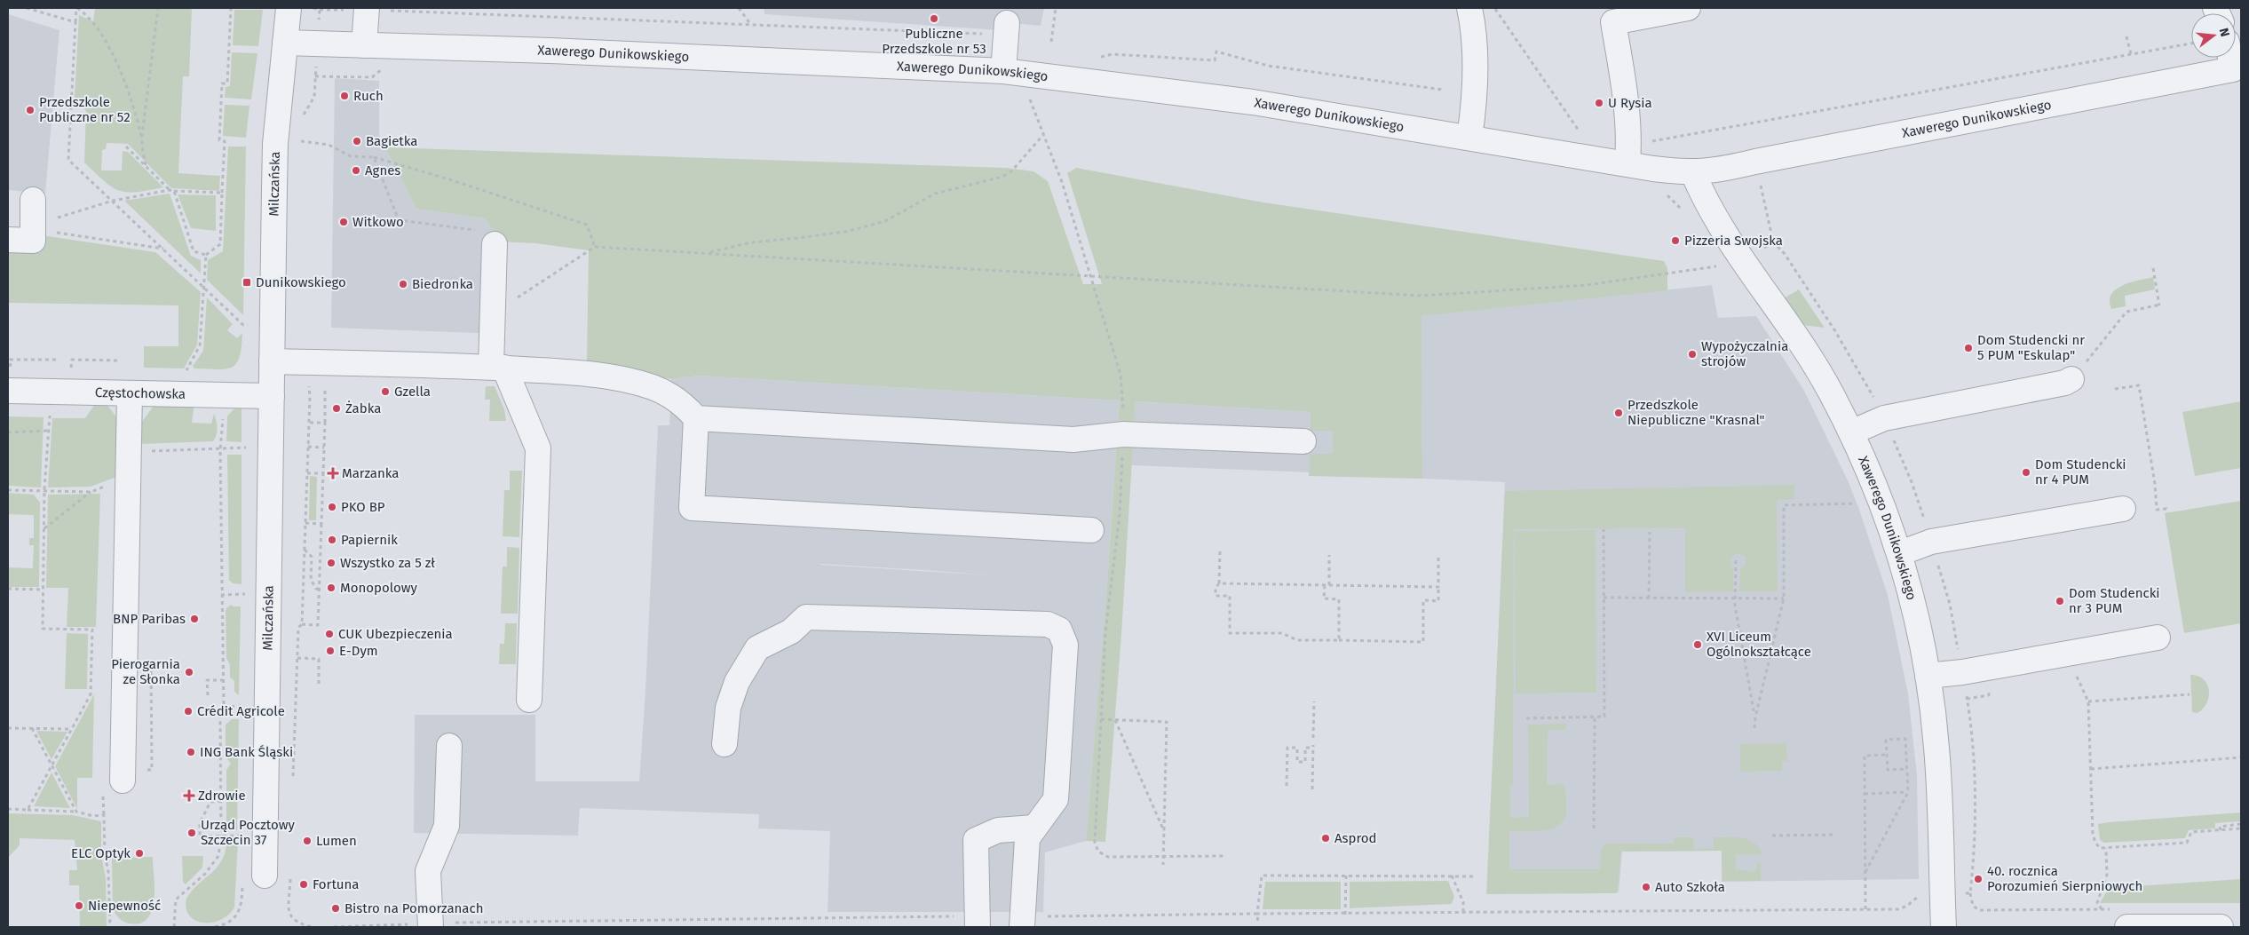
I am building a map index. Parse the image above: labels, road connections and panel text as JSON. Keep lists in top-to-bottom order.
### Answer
{
  "streets": {
    "street": ["Xawerego Dunikowskiego", "Milczańska", "Częstochowska"]
  },
  "crossings": [
    ["Xawerego Dunikowskiego", "Milczańska"],
    ["Milczańska", "Częstochowska"]
  ],
  "places": {
    "other": [
      "Publiczne Przedszkole nr 53",
      "Ruch",
      "U Rysia",
      "Przedszkole Publiczne nr 52",
      "Bagietka",
      "Agnes",
      "Witkowo",
      "Pizzeria Swojska",
      "Biedronka",
      "Dom Studencki nr 5 PUM \"Eskulap\"",
      "Wypożyczalnia strojów",
      "Gzella",
      "Żabka",
      "Przedszkole Niepubliczne \"Krasnal\"",
      "Dom Studencki nr 4 PUM",
      "PKO BP",
      "Papiernik",
      "Wszystko za 5 zł",
      "Monopolowy",
      "Dom Studencki nr 3 PUM",
      "BNP Paribas",
      "CUK Ubezpieczenia",
      "XVI Liceum Ogólnokształcące",
      "E-Dym",
      "Pierogarnia ze Słonka",
      "Crédit Agricole",
      "ING Bank Śląski",
      "Urząd Pocztowy Szczecin 37",
      "Asprod",
      "Lumen",
      "ELC Optyk",
      "40. rocznica Porozumień Sierpniowych",
      "Fortuna",
      "Auto Szkoła",
      "Niepewność",
      "Bistro na Pomorzanach"
    ],
    "transit": ["Dunikowskiego"],
    "health": ["Marzanka", "Zdrowie"]
  },
  "north": "right"
}
